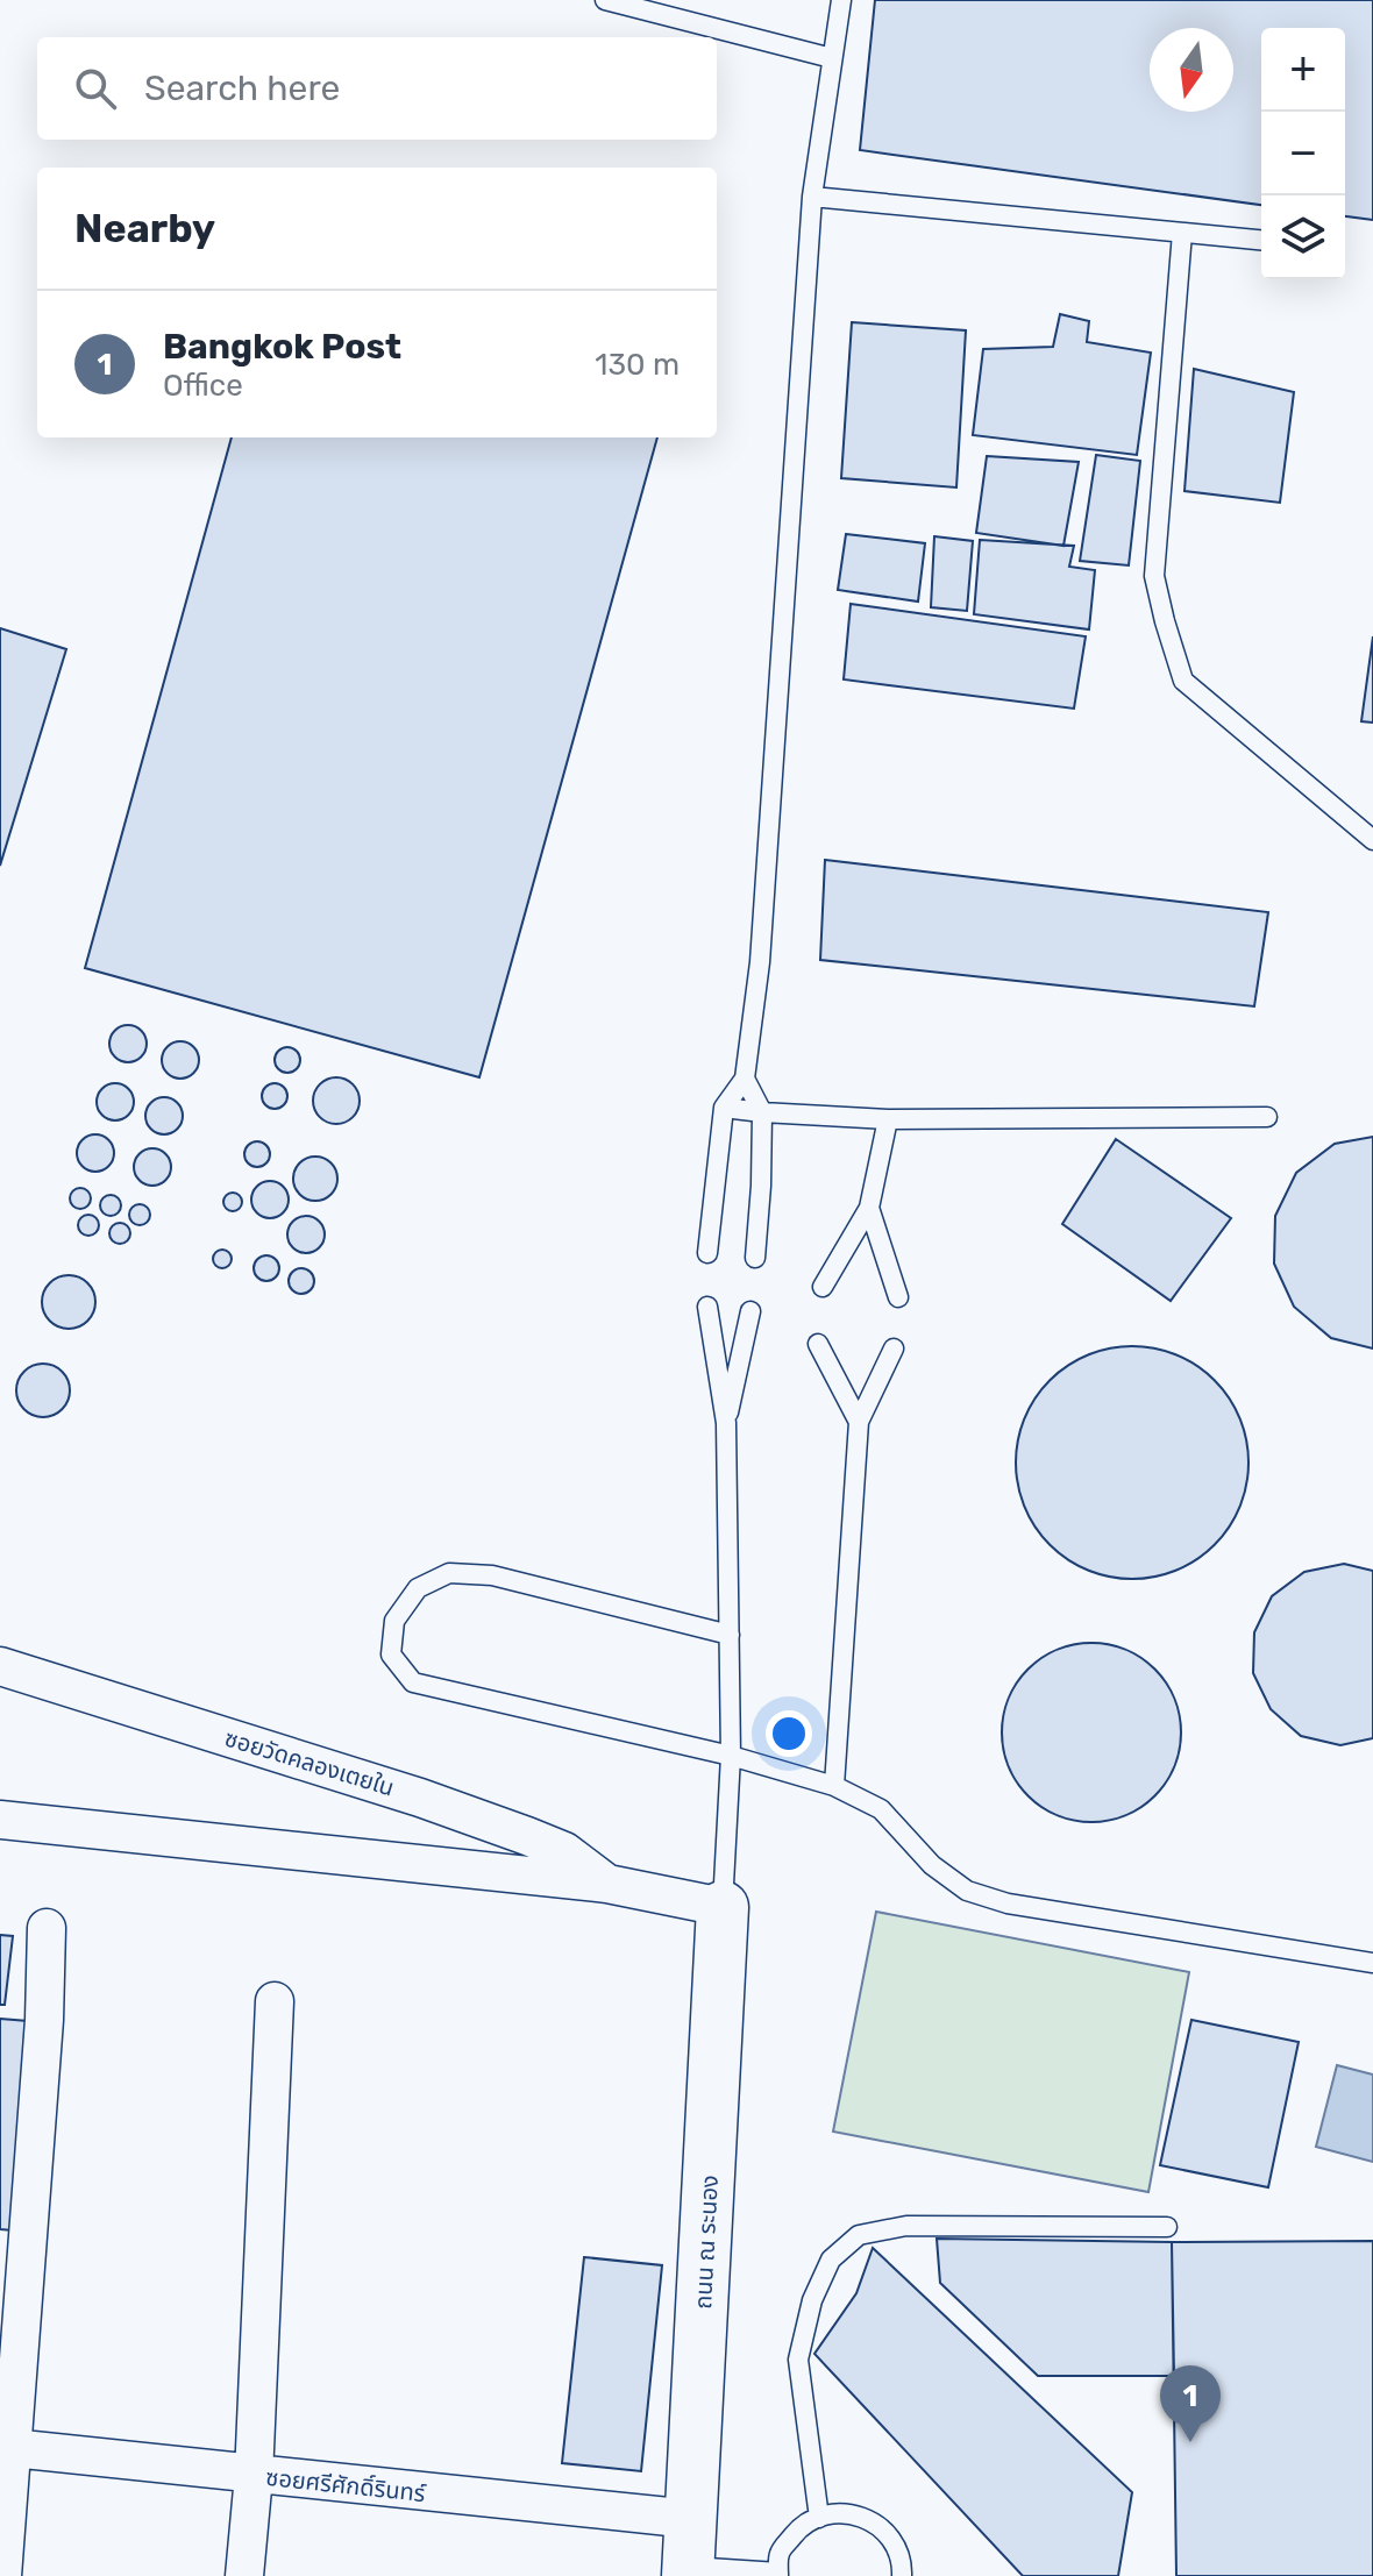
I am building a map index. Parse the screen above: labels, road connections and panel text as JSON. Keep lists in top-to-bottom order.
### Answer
{
  "streets": {
    "street": ["ซอยวัดคลองเตยใน", "ถนน ณ ระนอง", "ซอยศรีศักดิ์รินทร์"]
  },
  "crossings": [
    ["ถนน ณ ระนอง", "ซอยศรีศักดิ์รินทร์"]
  ],
  "north": "bottom",
  "page": {
    "map_buttons": ["+", "−"],
    "search": "Search here",
    "heading": "Nearby",
    "list": [
      {
        "mark": "1",
        "name": "Bangkok Post",
        "note": "Office",
        "value": "130 m"
      }
    ],
    "pins": "1"
  }
}
